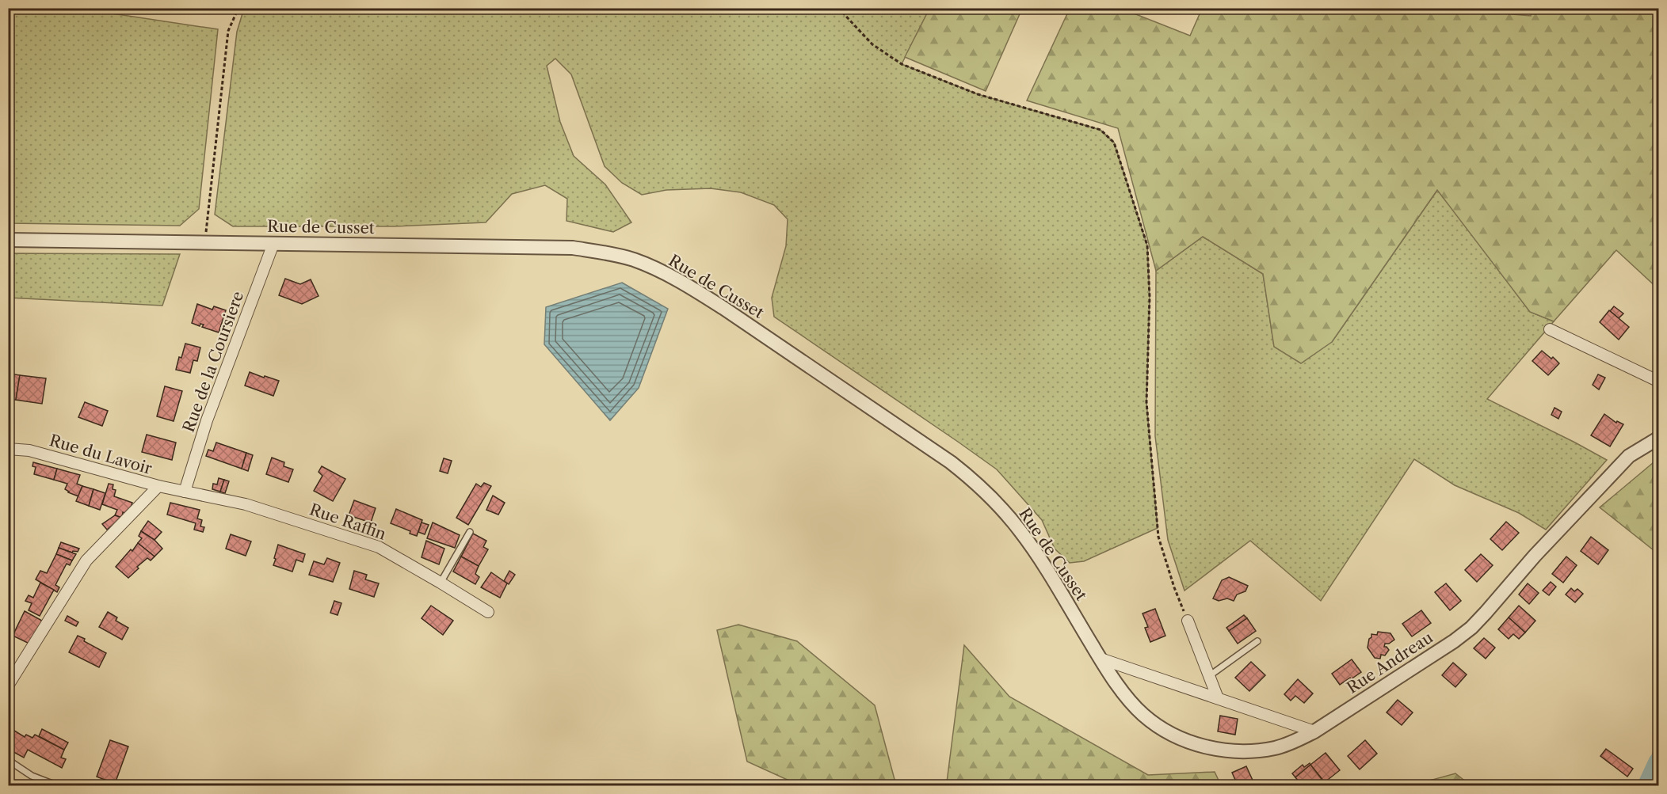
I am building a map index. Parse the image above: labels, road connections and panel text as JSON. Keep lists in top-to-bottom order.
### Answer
{
  "streets": {
    "street": [
      "Rue de Cusset",
      "Rue de la Coursiere",
      "Rue du Lavoir",
      "Rue Raffin",
      "Rue Andreau"
    ]
  },
  "crossings": [
    ["Rue de Cusset", "Rue de la Coursiere"],
    ["Rue de Cusset", "Rue Andreau"],
    ["Rue de la Coursiere", "Rue du Lavoir"],
    ["Rue de la Coursiere", "Rue Raffin"],
    ["Rue du Lavoir", "Rue Raffin"]
  ]
}
